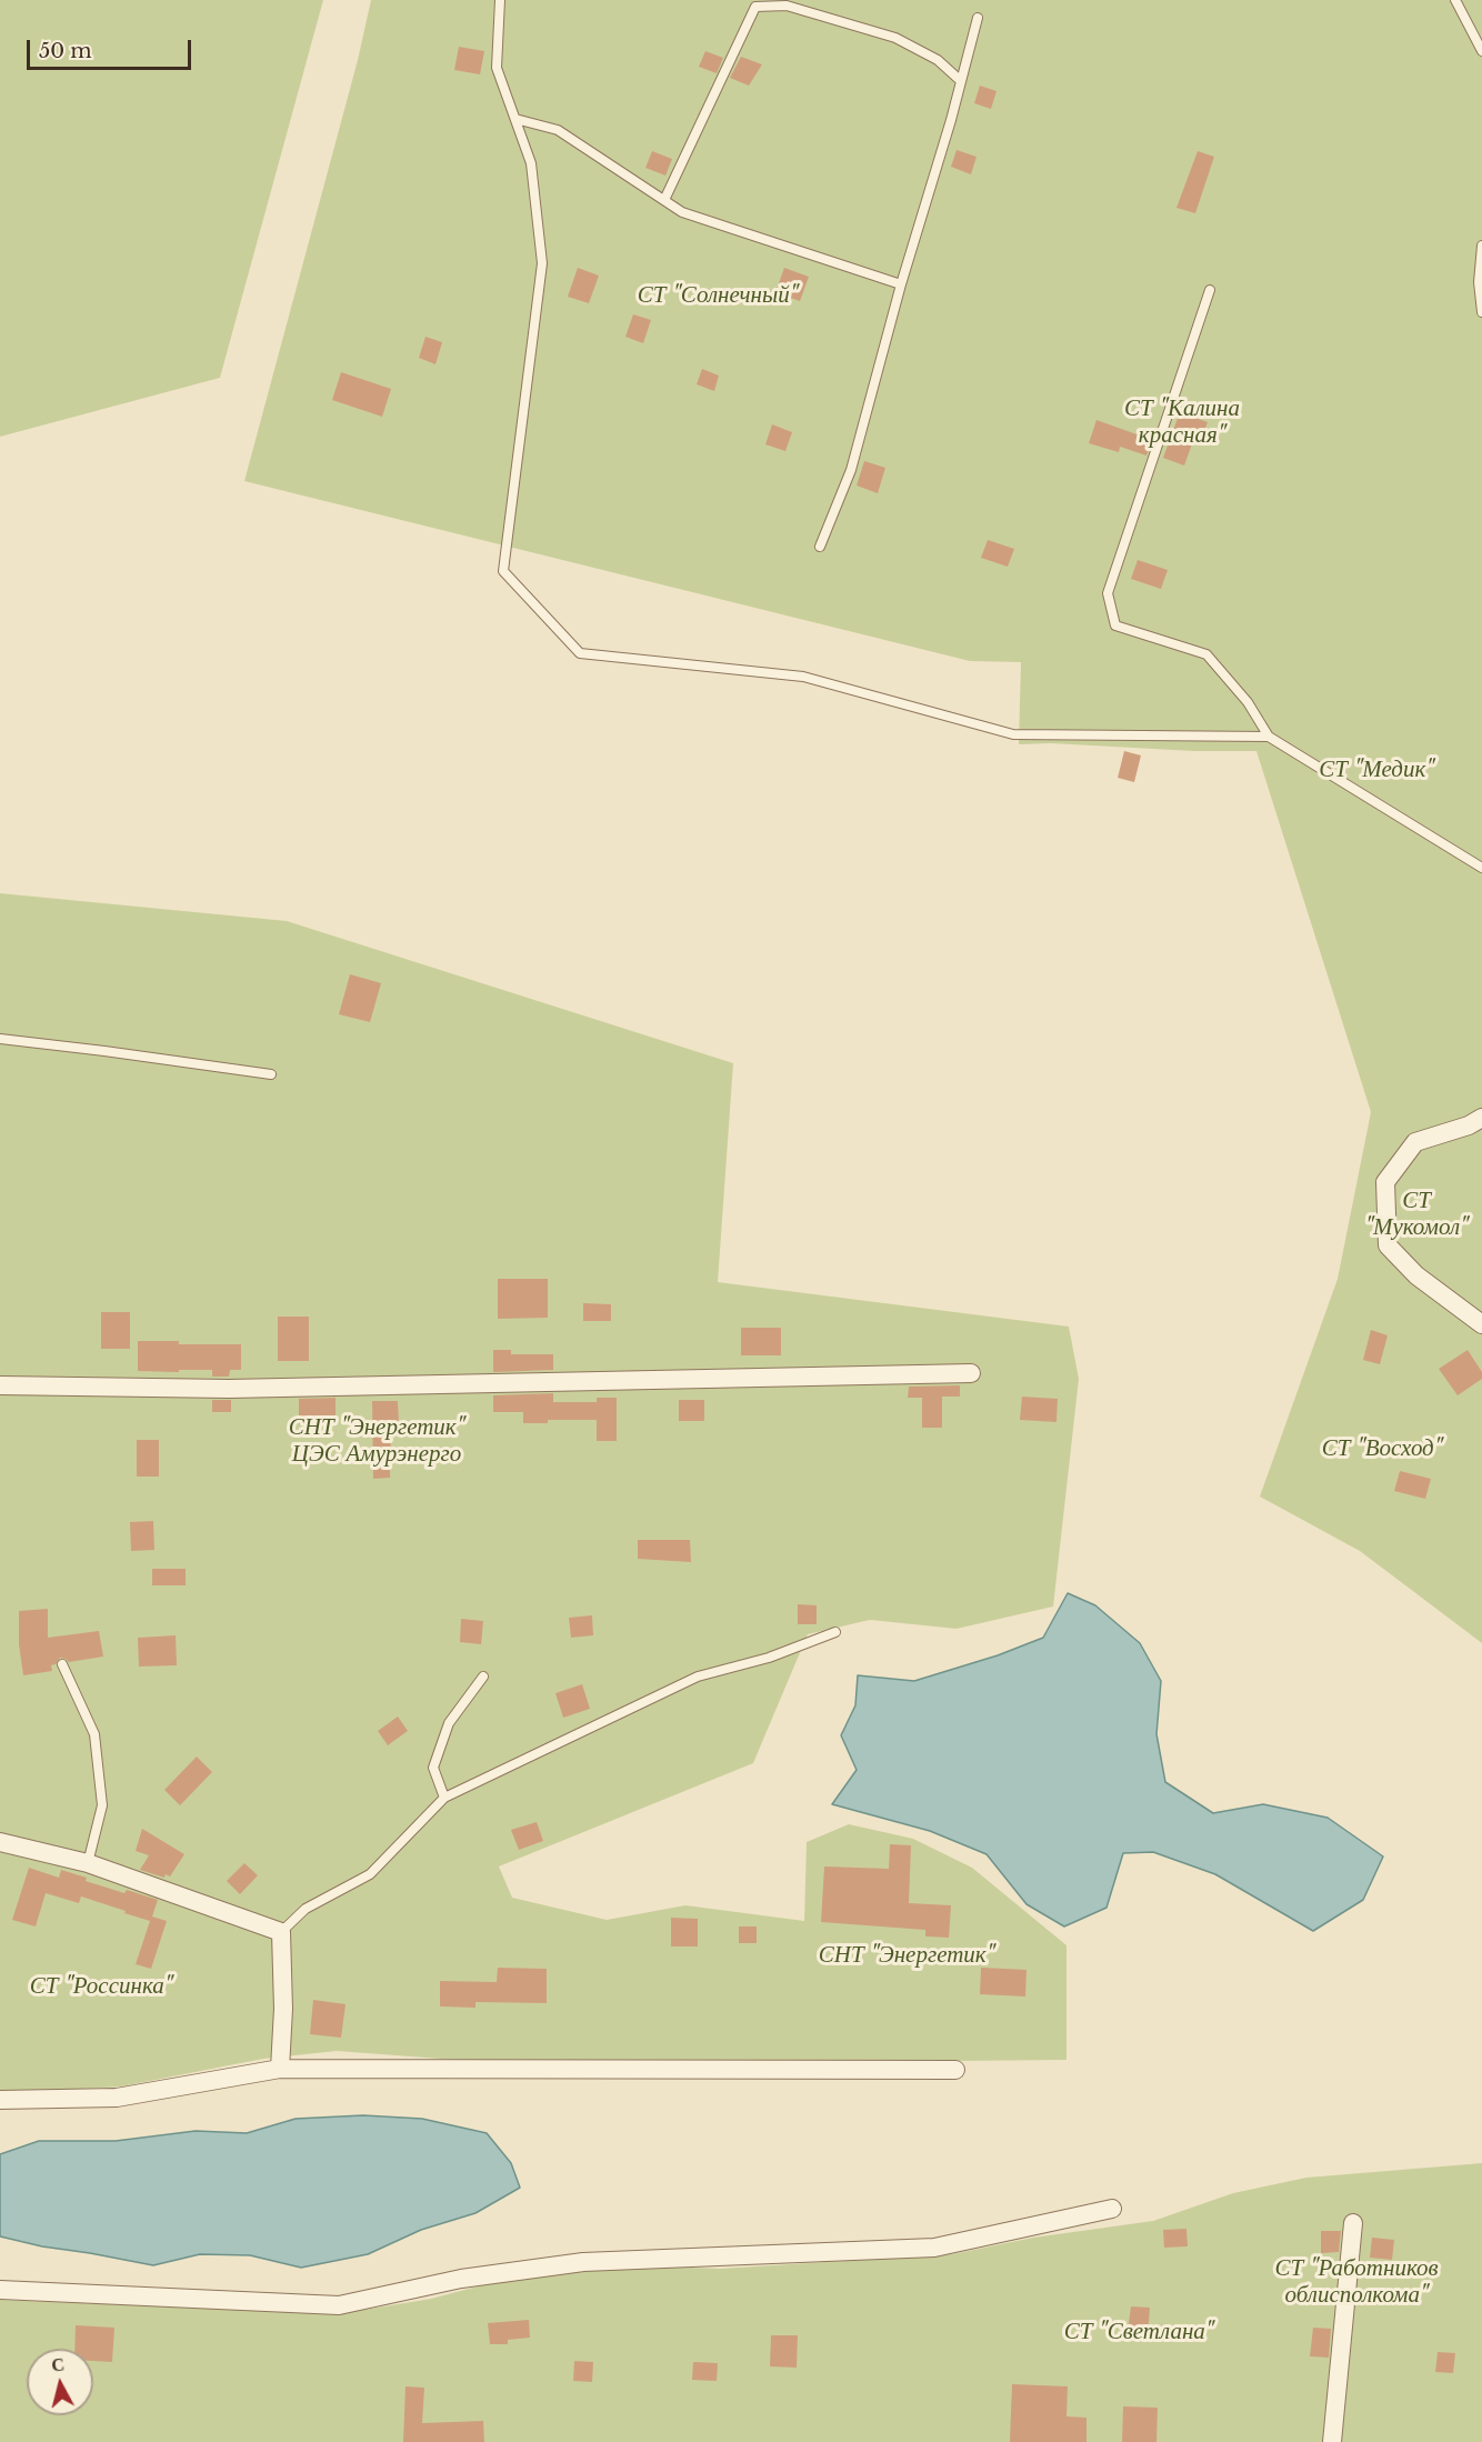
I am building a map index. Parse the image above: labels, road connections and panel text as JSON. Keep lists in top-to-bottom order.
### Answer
{
  "parks": [
    "СТ \"Солнечный\"",
    "СТ \"Калина красная\"",
    "СТ \"Медик\"",
    "СТ \"Мукомол\"",
    "СНТ \"Энергетик\" ЦЭС Амурэнерго",
    "СТ \"Восход\"",
    "СНТ \"Энергетик\"",
    "СТ \"Россинка\"",
    "СТ \"Работников облисполкома\"",
    "СТ \"Светлана\""
  ],
  "scale_bar": "50 m",
  "north": "top"
}
